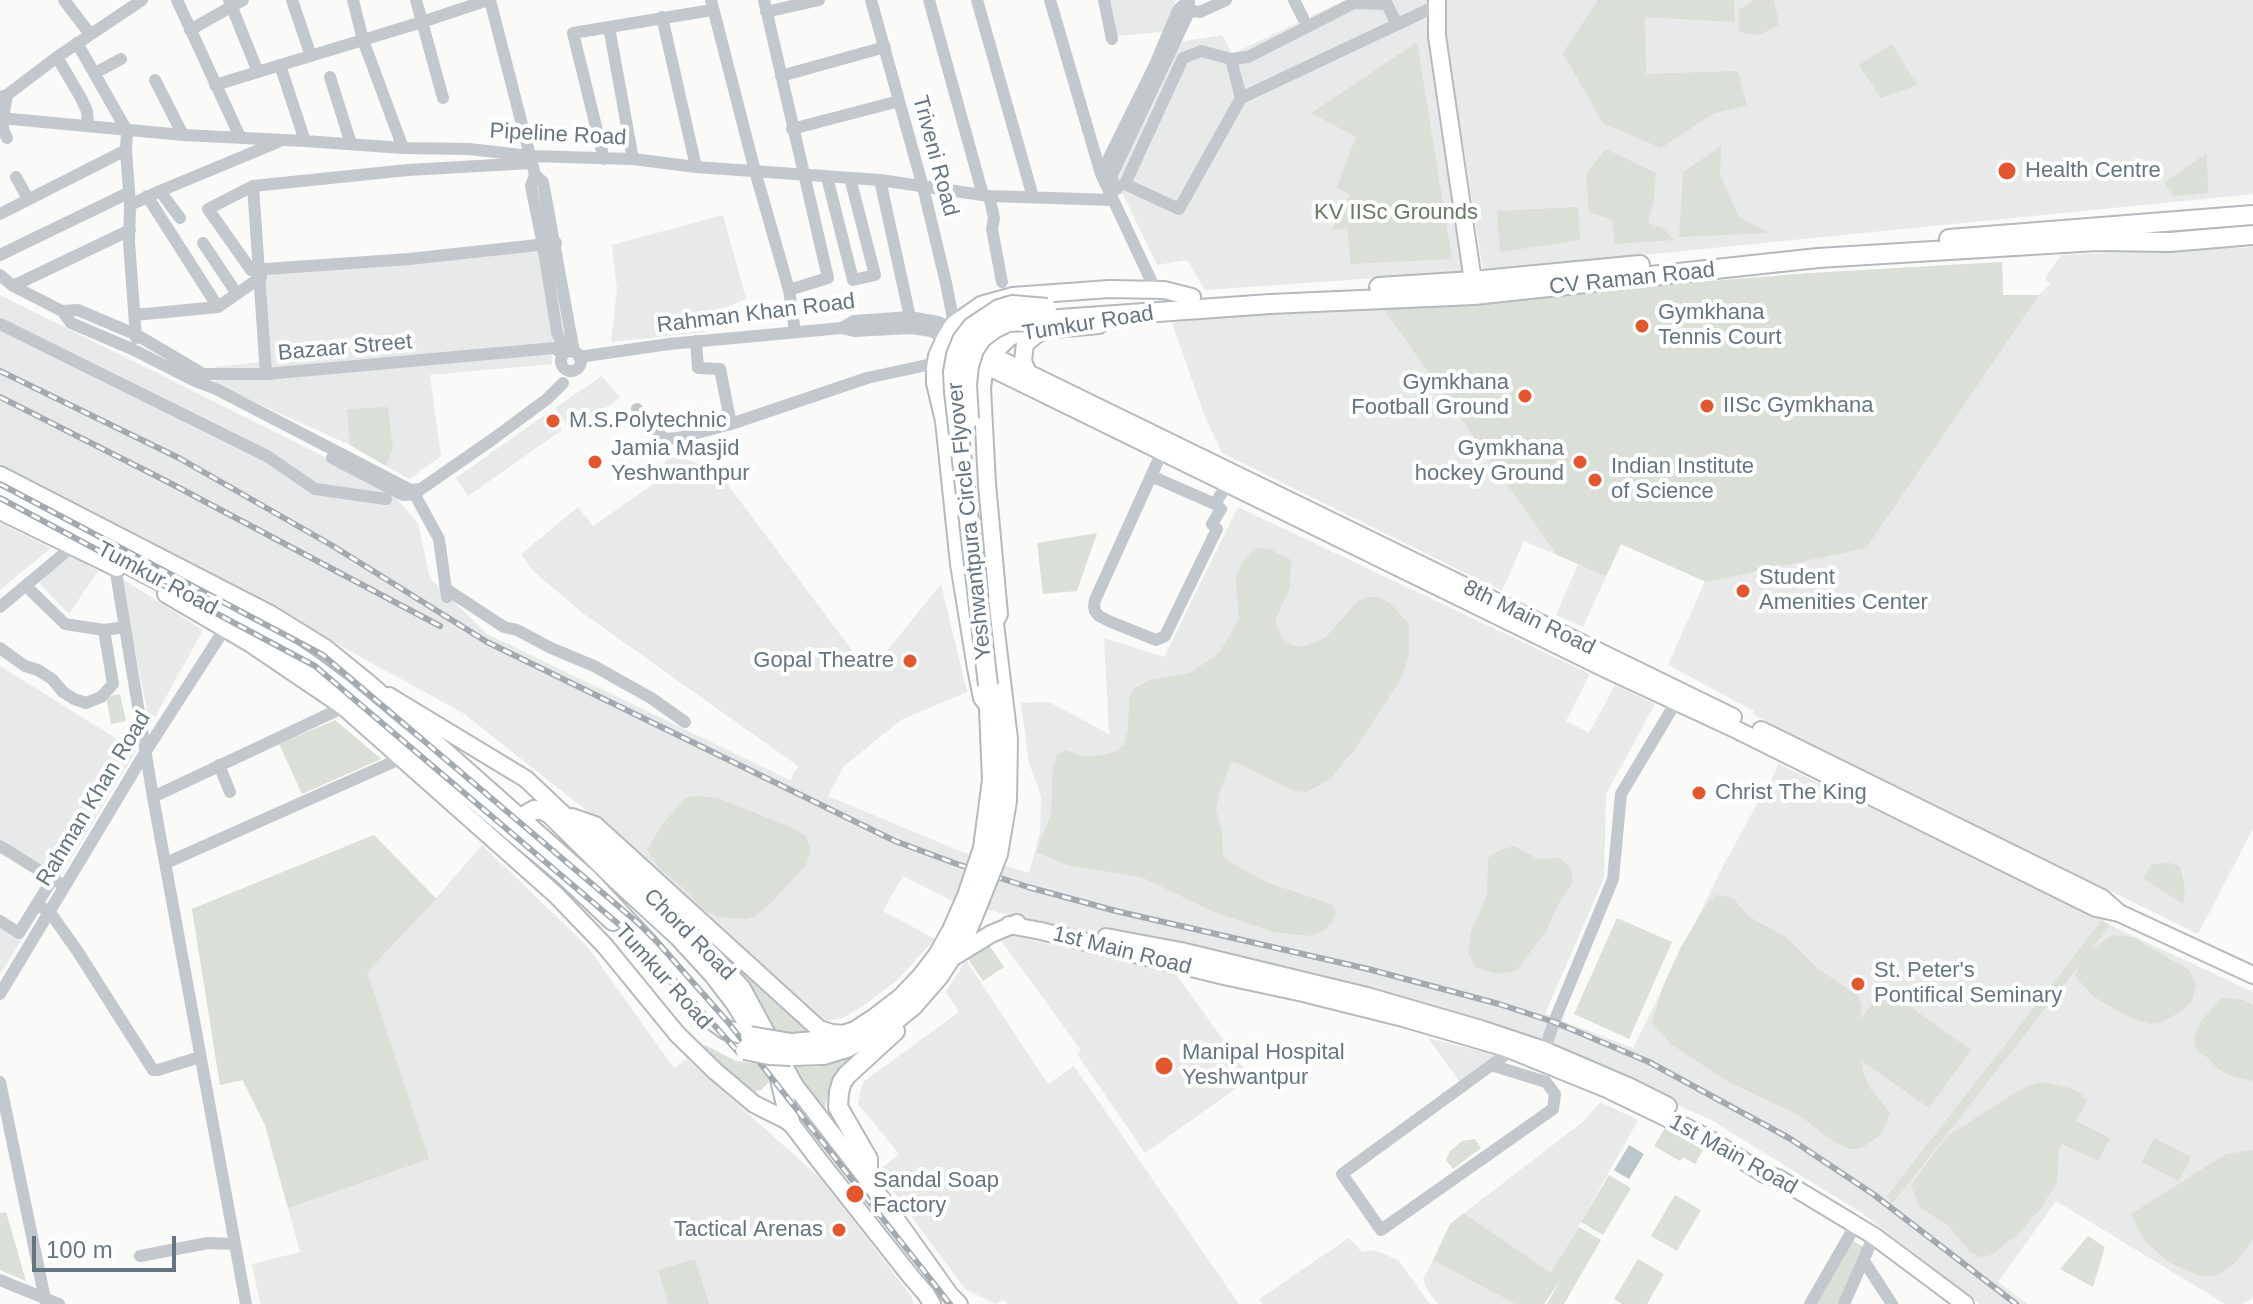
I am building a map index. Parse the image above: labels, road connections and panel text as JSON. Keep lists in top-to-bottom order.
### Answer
{
  "streets": {
    "highway": ["CV Raman Road", "Tumkur Road", "Yeshwantpura Circle Flyover"],
    "main road": ["8th Main Road", "Chord Road", "1st Main Road"],
    "street": [
      "Pipeline Road",
      "Triveni Road",
      "Rahman Khan Road",
      "Bazaar Street"
    ]
  },
  "crossings": [
    ["Pipeline Road", "Triveni Road"],
    ["Triveni Road", "Rahman Khan Road"],
    ["Triveni Road", "Tumkur Road"],
    ["Triveni Road", "8th Main Road"],
    ["CV Raman Road", "Tumkur Road"],
    ["CV Raman Road", "Yeshwantpura Circle Flyover"],
    ["Rahman Khan Road", "Tumkur Road"],
    ["Rahman Khan Road", "Bazaar Street"],
    ["Rahman Khan Road", "8th Main Road"],
    ["Tumkur Road", "Yeshwantpura Circle Flyover"],
    ["Tumkur Road", "8th Main Road"],
    ["Tumkur Road", "Chord Road"]
  ],
  "parks": ["KV IISc Grounds"],
  "places": [
    "Health Centre",
    "Gymkhana Tennis Court",
    "Gymkhana Football Ground",
    "IISc Gymkhana",
    "M.S.Polytechnic",
    "Jamia Masjid Yeshwanthpur",
    "Gymkhana hockey Ground",
    "Indian Institute of Science",
    "Student Amenities Center",
    "Gopal Theatre",
    "Christ The King",
    "St. Peter's Pontifical Seminary",
    "Manipal Hospital Yeshwantpur",
    "Sandal Soap Factory",
    "Tactical Arenas"
  ],
  "scale_bar": "100 m"
}
